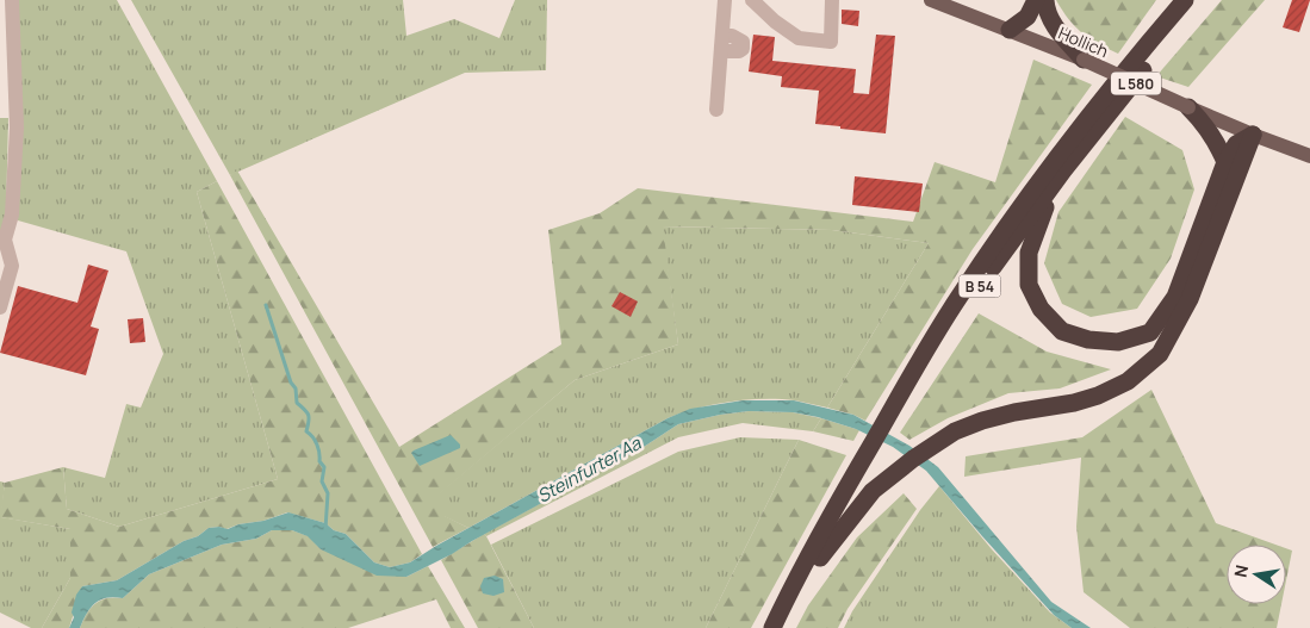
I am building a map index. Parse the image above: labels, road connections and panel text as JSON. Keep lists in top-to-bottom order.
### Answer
{
  "streets": {
    "highway": ["B 54"],
    "main road": ["Hollich", "L 580"]
  },
  "crossings": [
    ["Hollich", "L 580"]
  ],
  "water": ["Steinfurter Aa"],
  "north": "left"
}
